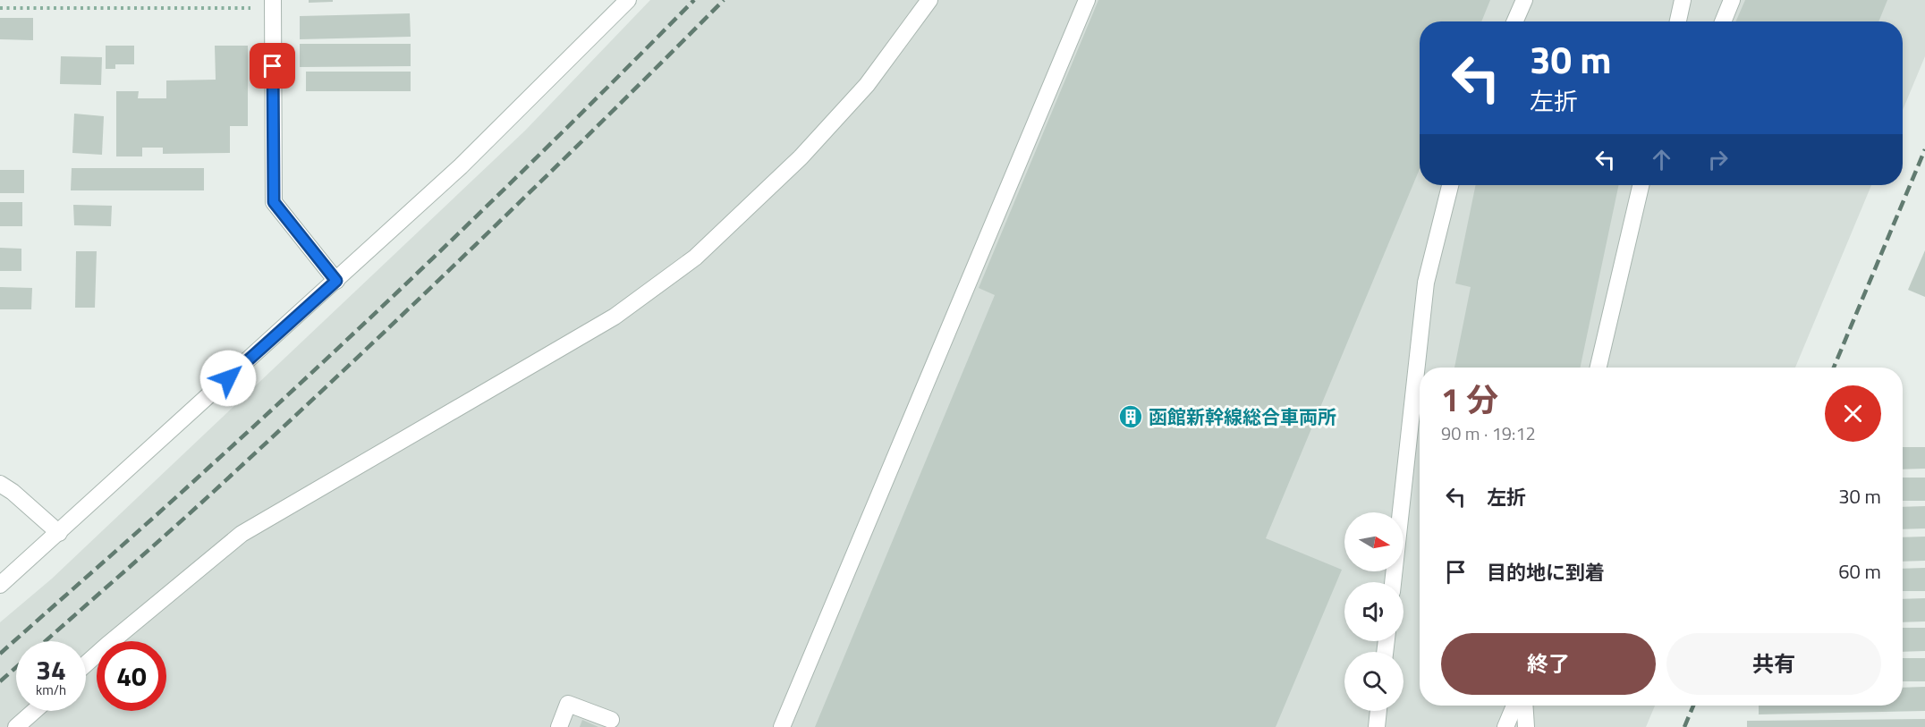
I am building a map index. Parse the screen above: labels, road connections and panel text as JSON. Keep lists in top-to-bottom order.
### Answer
{
  "places": {
    "building": ["函館新幹線総合車両所"]
  },
  "north": "right",
  "page": {
    "turn": ["30 m", "左折"],
    "heading": ["1 分", "90 m · 19:12"],
    "list": [
      {
        "name": "左折",
        "value": "30 m"
      },
      {
        "name": "目的地に到着",
        "value": "60 m"
      }
    ],
    "buttons": ["終了", "共有"],
    "speed": "34 km/h",
    "limit": "40"
  }
}
